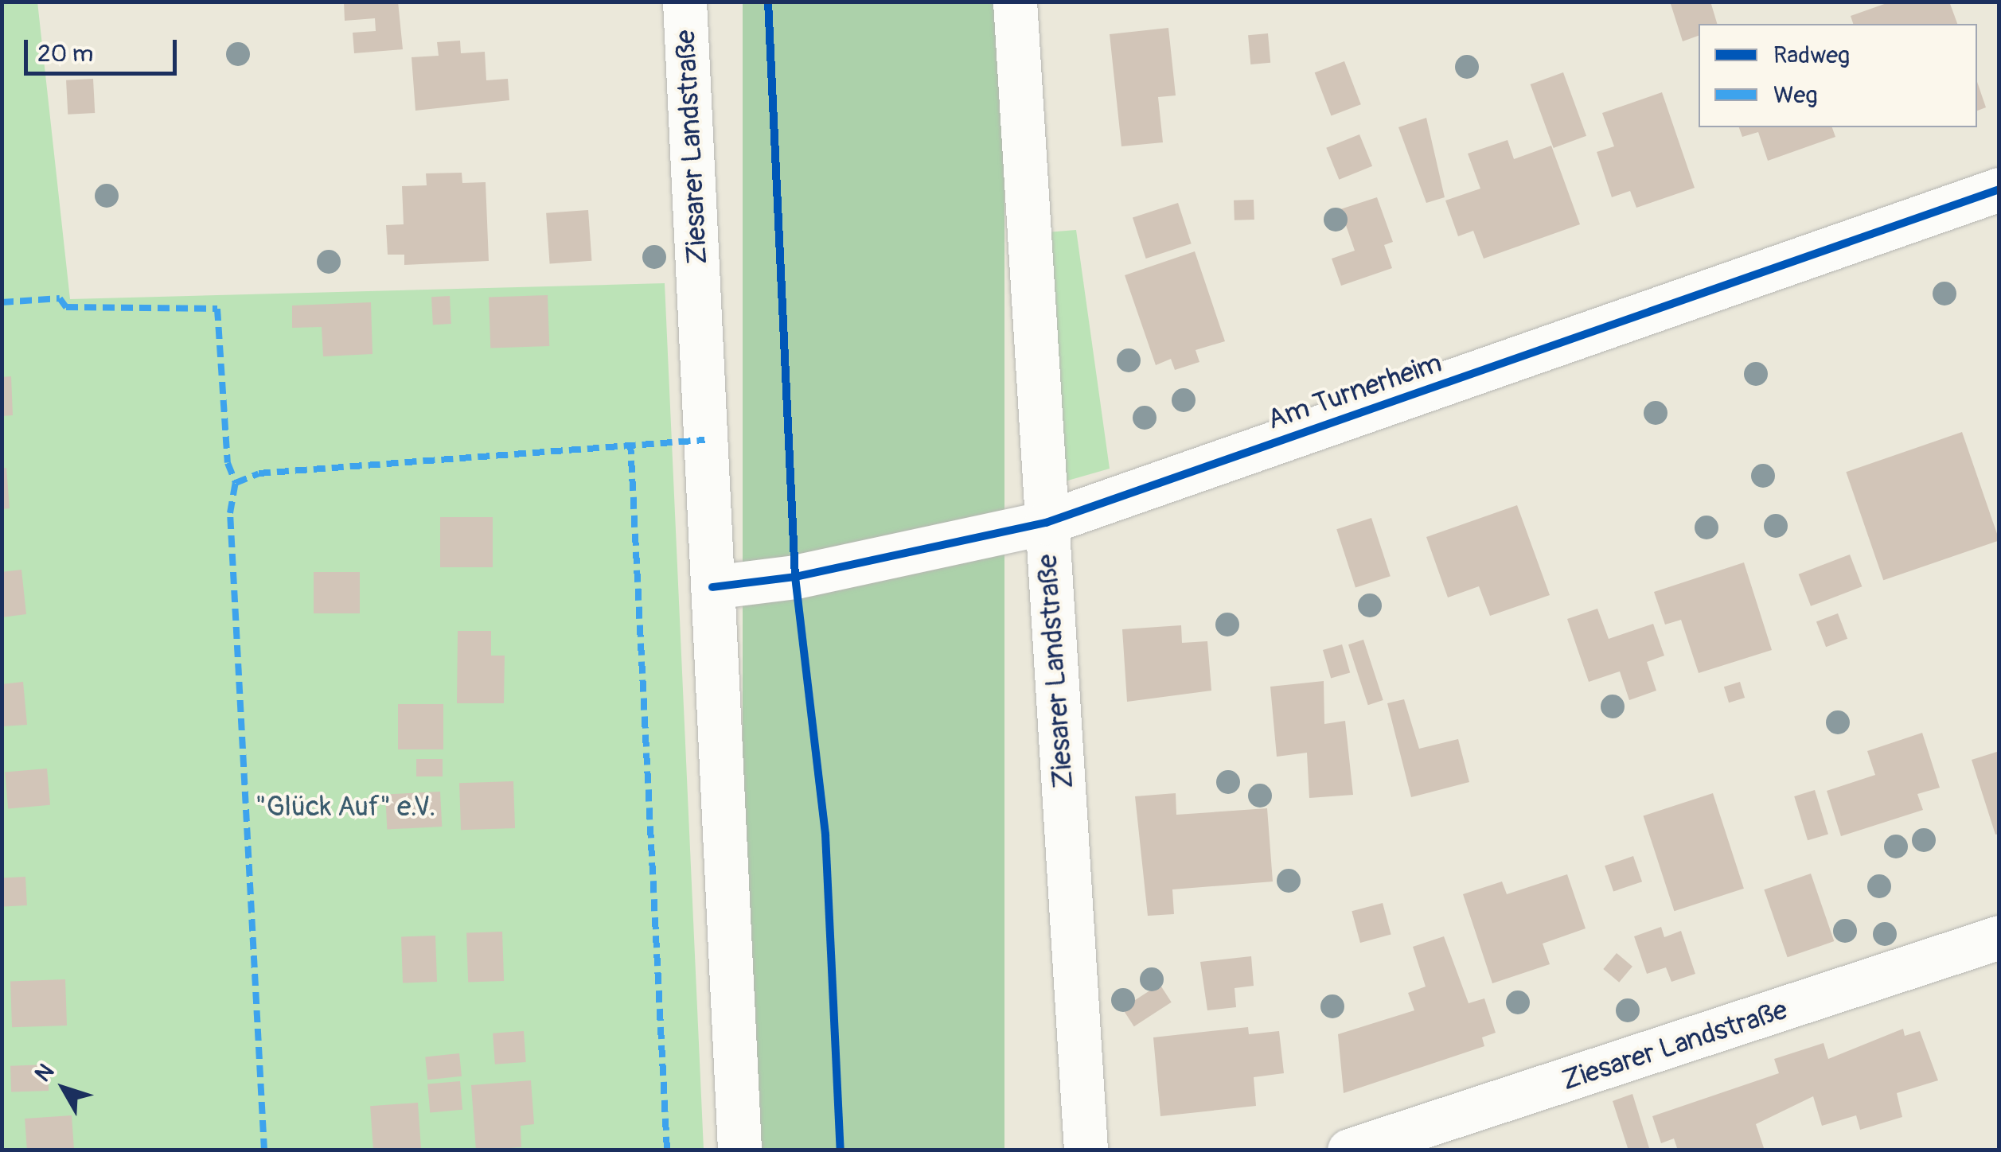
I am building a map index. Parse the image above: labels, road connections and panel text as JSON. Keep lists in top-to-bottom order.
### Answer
{
  "streets": {
    "street": ["Ziesarer Landstraße", "Am Turnerheim"]
  },
  "crossings": [
    ["Ziesarer Landstraße", "Am Turnerheim"]
  ],
  "parks": ["\"Glück Auf\" e.V."],
  "legend": ["Radweg", "Weg"],
  "scale_bar": "20 m",
  "north": "top left"
}
